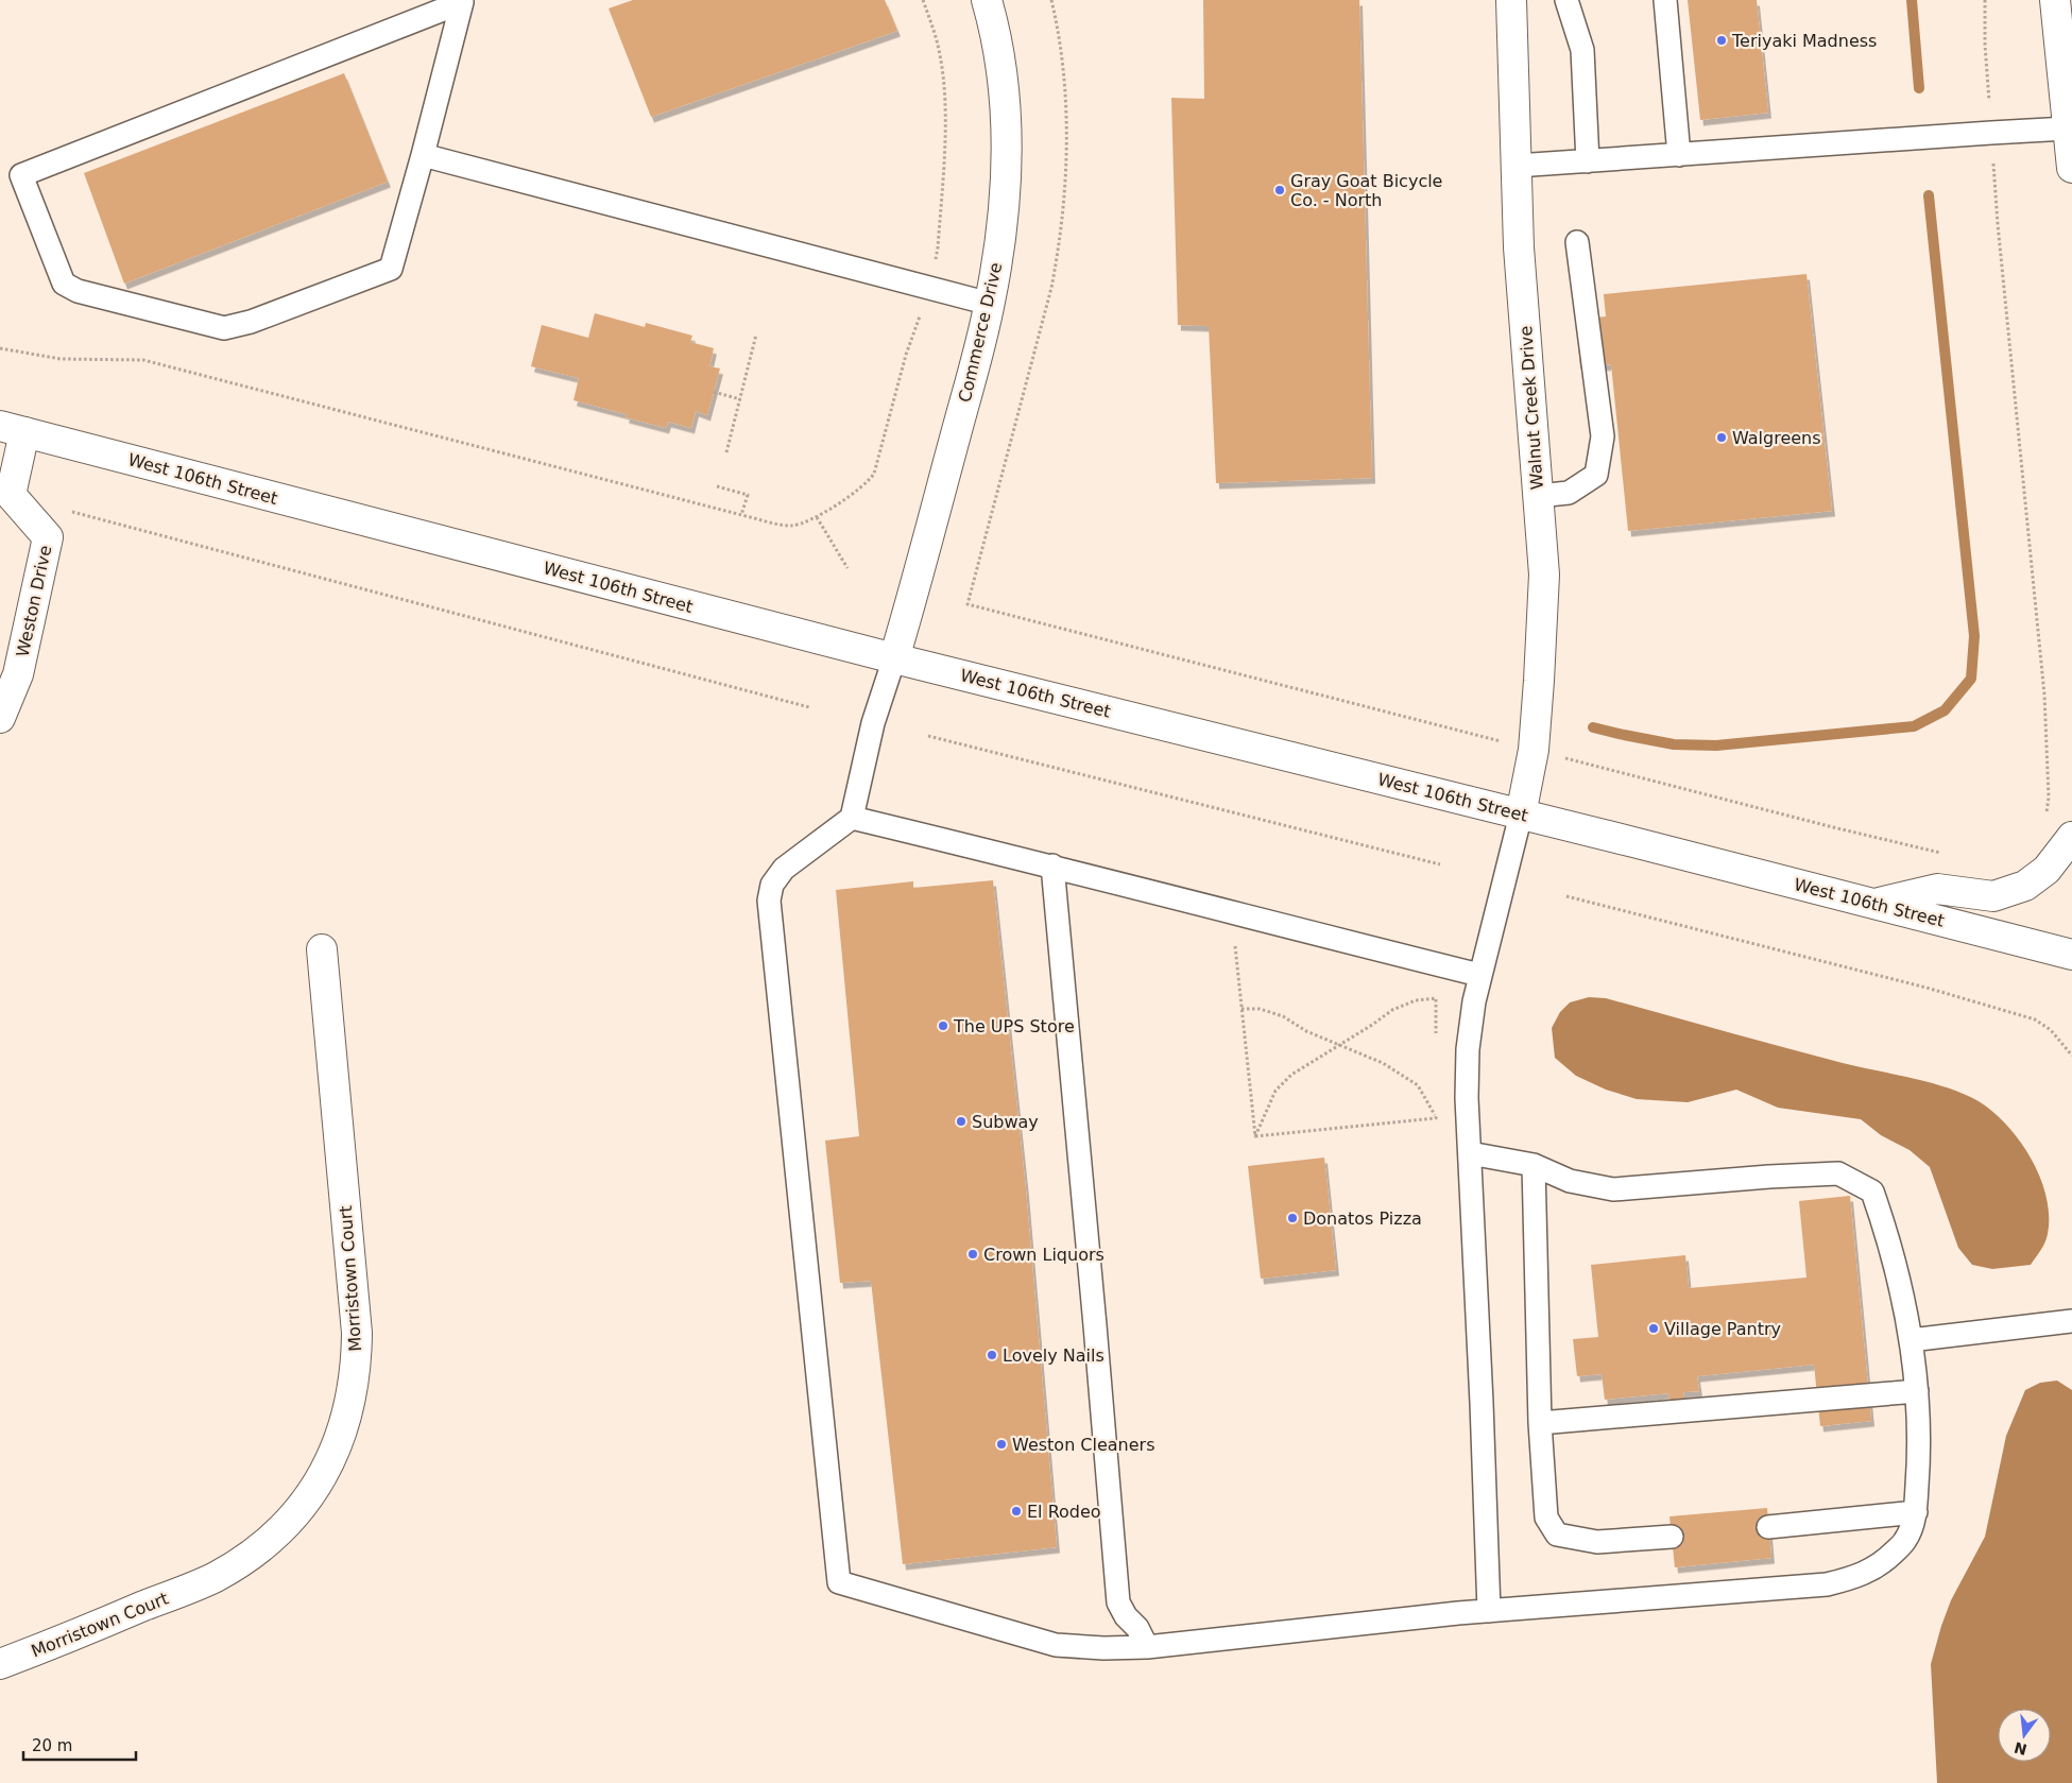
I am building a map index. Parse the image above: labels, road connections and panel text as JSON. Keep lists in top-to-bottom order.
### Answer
{
  "streets": {
    "street": [
      "Commerce Drive",
      "Walnut Creek Drive",
      "West 106th Street",
      "Weston Drive",
      "Morristown Court"
    ]
  },
  "crossings": [
    ["Commerce Drive", "West 106th Street"],
    ["Walnut Creek Drive", "West 106th Street"],
    ["West 106th Street", "Weston Drive"]
  ],
  "places": [
    "Teriyaki Madness",
    "Gray Goat Bicycle Co. - North",
    "Walgreens",
    "The UPS Store",
    "Subway",
    "Donatos Pizza",
    "Crown Liquors",
    "Village Pantry",
    "Lovely Nails",
    "Weston Cleaners",
    "El Rodeo"
  ],
  "scale_bar": "20 m",
  "north": "bottom"
}
